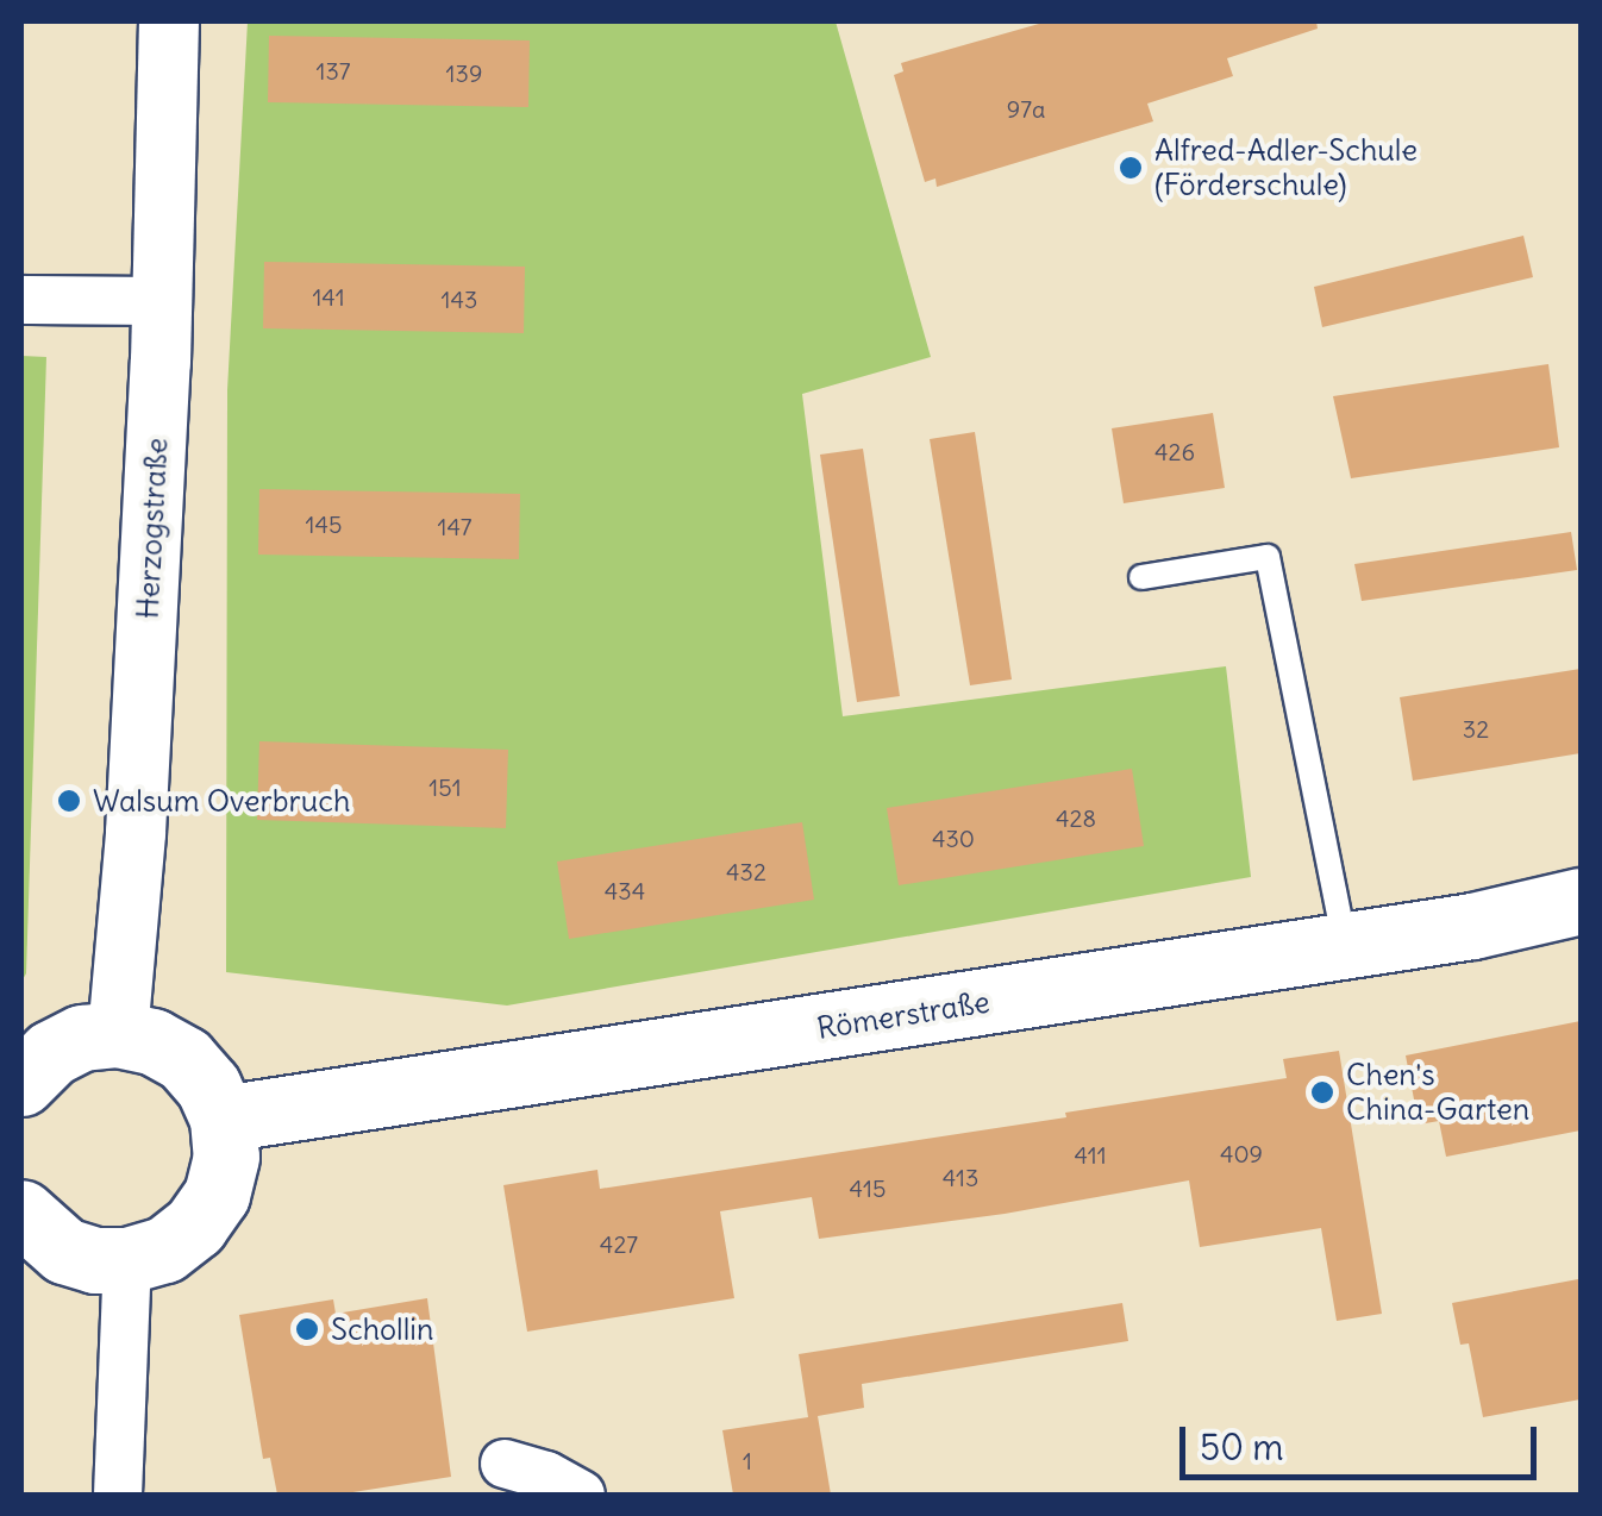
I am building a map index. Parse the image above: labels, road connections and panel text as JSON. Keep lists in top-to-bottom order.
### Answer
{
  "streets": {
    "main road": ["Römerstraße"],
    "street": ["Herzogstraße"]
  },
  "places": [
    "Alfred-Adler-Schule (Förderschule)",
    "Walsum Overbruch",
    "Chen's China-Garten",
    "Schollin"
  ],
  "house_numbers": [
    "137",
    "139",
    "97a",
    "141",
    "143",
    "426",
    "145",
    "147",
    "32",
    "151",
    "428",
    "430",
    "432",
    "434",
    "409",
    "411",
    "413",
    "415",
    "427",
    "1"
  ],
  "scale_bar": "50 m"
}
